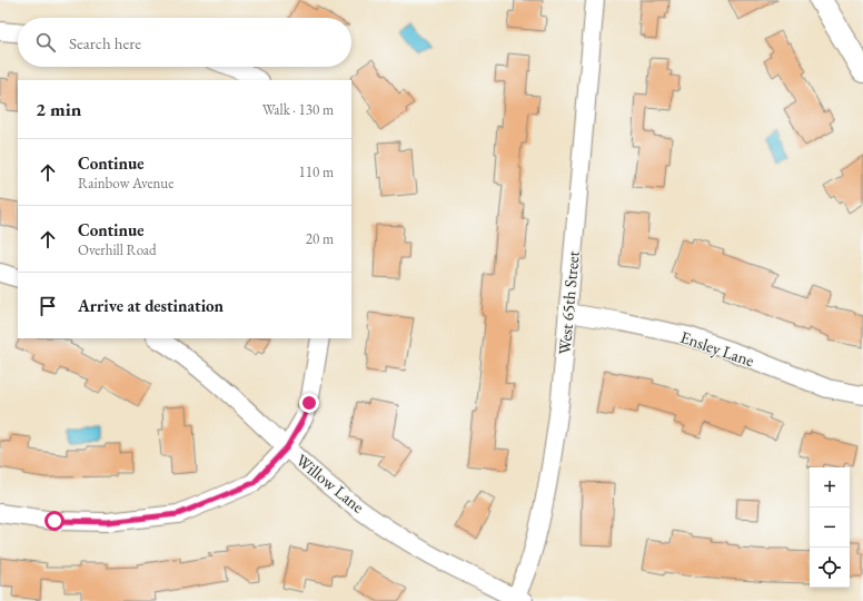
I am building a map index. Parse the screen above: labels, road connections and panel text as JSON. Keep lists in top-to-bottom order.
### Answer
{
  "streets": {
    "street": ["West 65th Street", "Ensley Lane", "Willow Lane"]
  },
  "crossings": [
    ["West 65th Street", "Ensley Lane"],
    ["West 65th Street", "Willow Lane"]
  ],
  "page": {
    "search": "Search here",
    "heading": ["2 min", "Walk · 130 m"],
    "list": [
      ["Continue", "Rainbow Avenue", "110 m"],
      ["Continue", "Overhill Road", "20 m"],
      "Arrive at destination"
    ],
    "map_buttons": ["+", "−"]
  }
}
